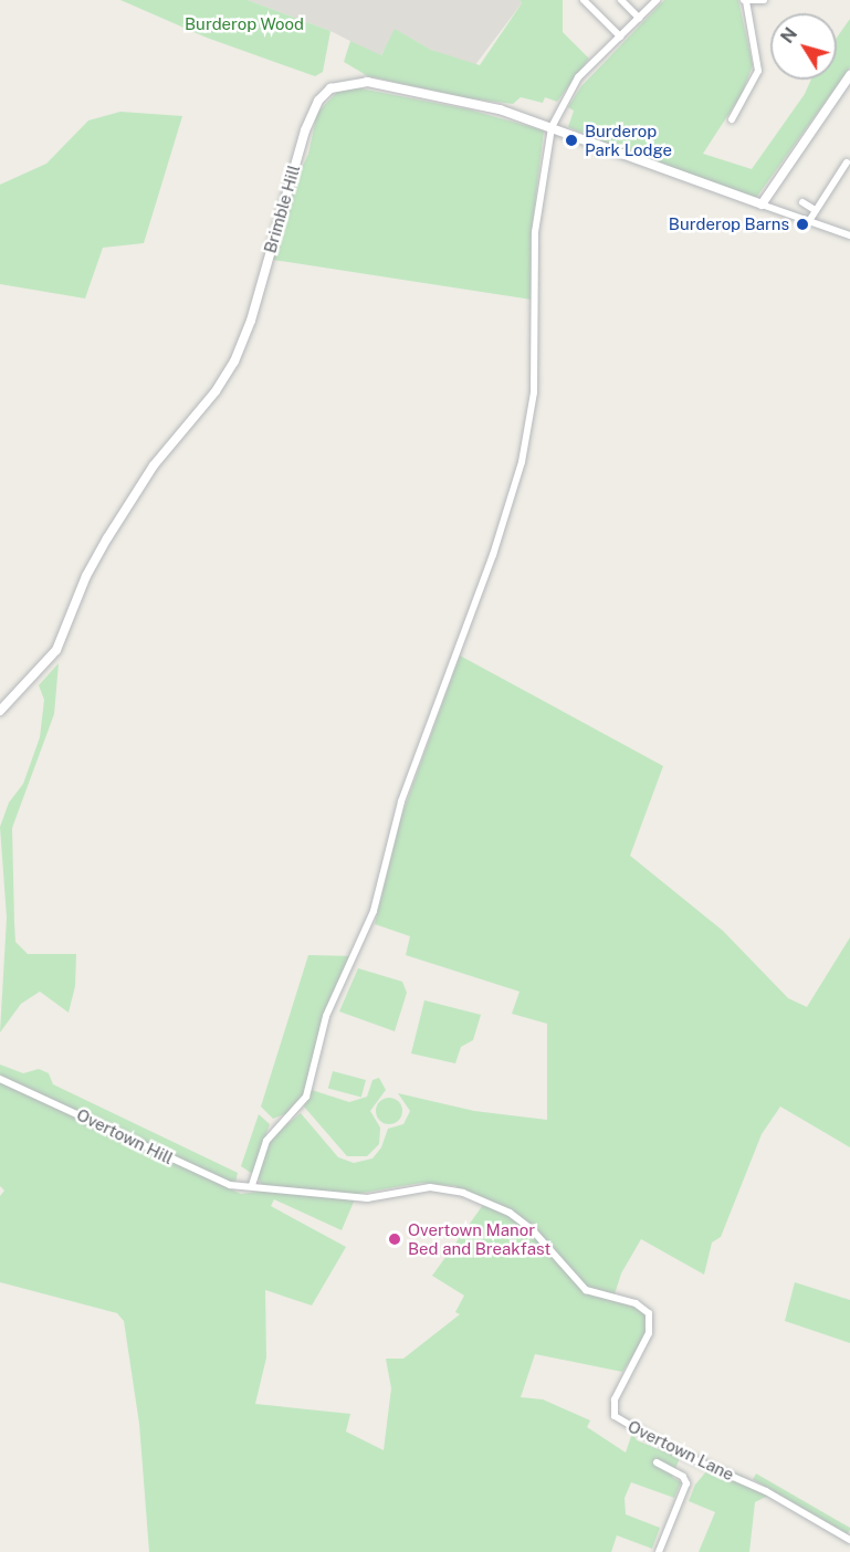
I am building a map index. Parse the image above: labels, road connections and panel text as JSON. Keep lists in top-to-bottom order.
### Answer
{
  "streets": {
    "main road": ["Brimble Hill"],
    "street": ["Overtown Hill", "Overtown Lane"]
  },
  "crossings": [
    ["Overtown Hill", "Overtown Lane"]
  ],
  "parks": ["Burderop Wood"],
  "places": ["Burderop Park Lodge", "Burderop Barns", "Overtown Manor Bed and Breakfast"],
  "north": "top left"
}
